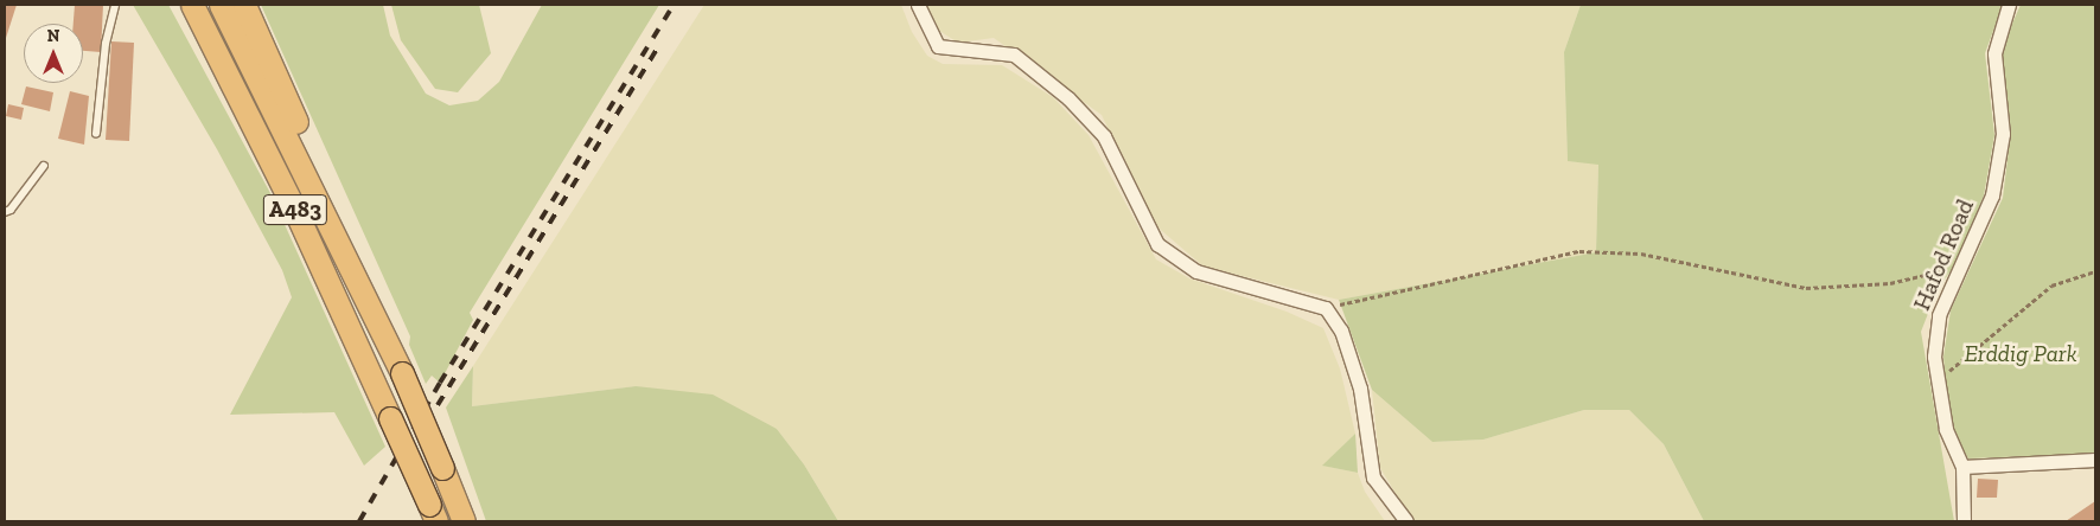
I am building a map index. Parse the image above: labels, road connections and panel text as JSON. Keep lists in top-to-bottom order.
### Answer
{
  "streets": {
    "highway": ["A483"],
    "street": ["Hafod Road"]
  },
  "parks": ["Erddig Park"],
  "north": "top"
}
